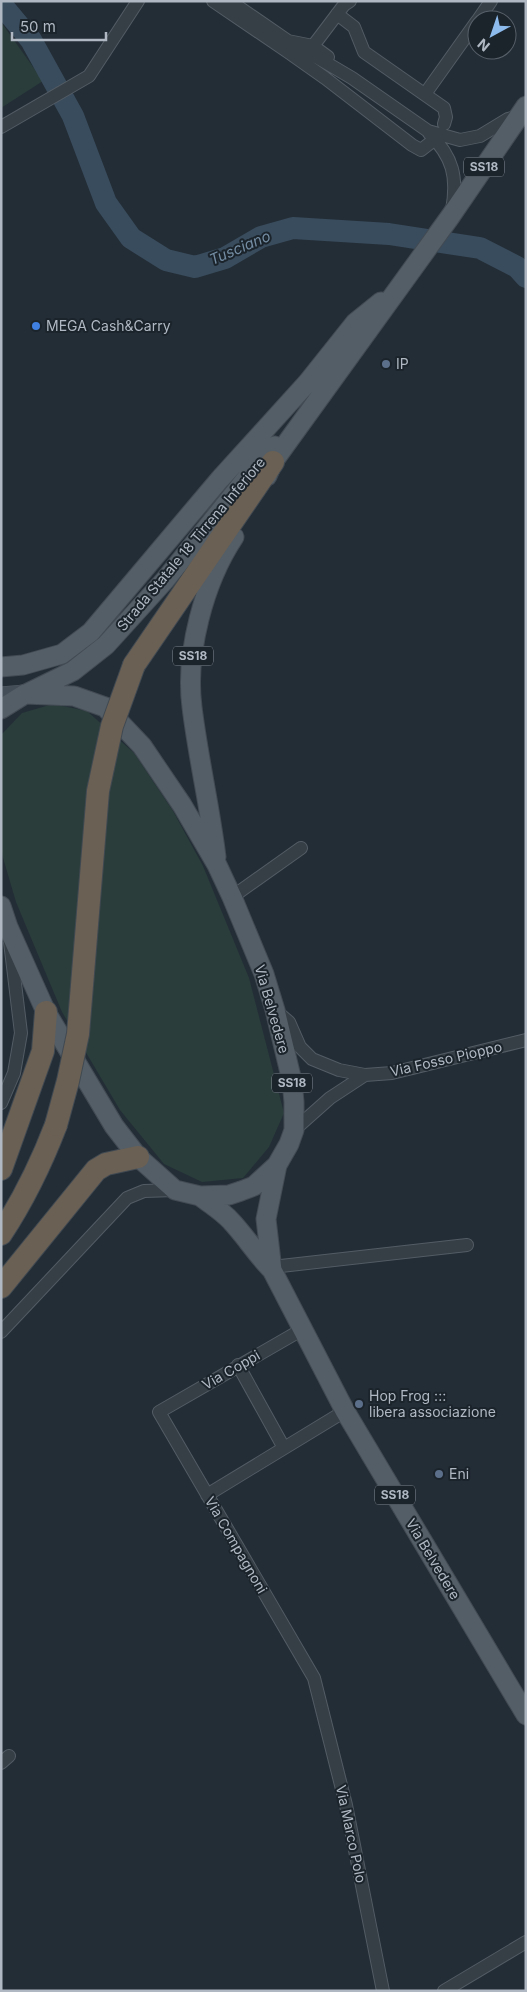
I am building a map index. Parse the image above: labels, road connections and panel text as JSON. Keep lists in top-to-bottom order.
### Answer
{
  "streets": {
    "main road": ["SS18", "Strada Statale 18 Tirrena Inferiore", "Via Belvedere"],
    "street": [
      "Via Fosso Pioppo",
      "Via Coppi",
      "Via Compagnoni",
      "Via Marco Polo"
    ]
  },
  "crossings": [
    ["SS18", "Strada Statale 18 Tirrena Inferiore"],
    ["SS18", "Via Belvedere"],
    ["Strada Statale 18 Tirrena Inferiore", "Via Belvedere"],
    ["Via Belvedere", "Via Coppi"],
    ["Via Coppi", "Via Compagnoni"],
    ["Via Compagnoni", "Via Marco Polo"]
  ],
  "water": ["Tusciano"],
  "places": [
    "MEGA Cash&Carry",
    "IP",
    "Hop Frog ::: libera associazione",
    "Eni"
  ],
  "scale_bar": "50 m",
  "north": "bottom left"
}
